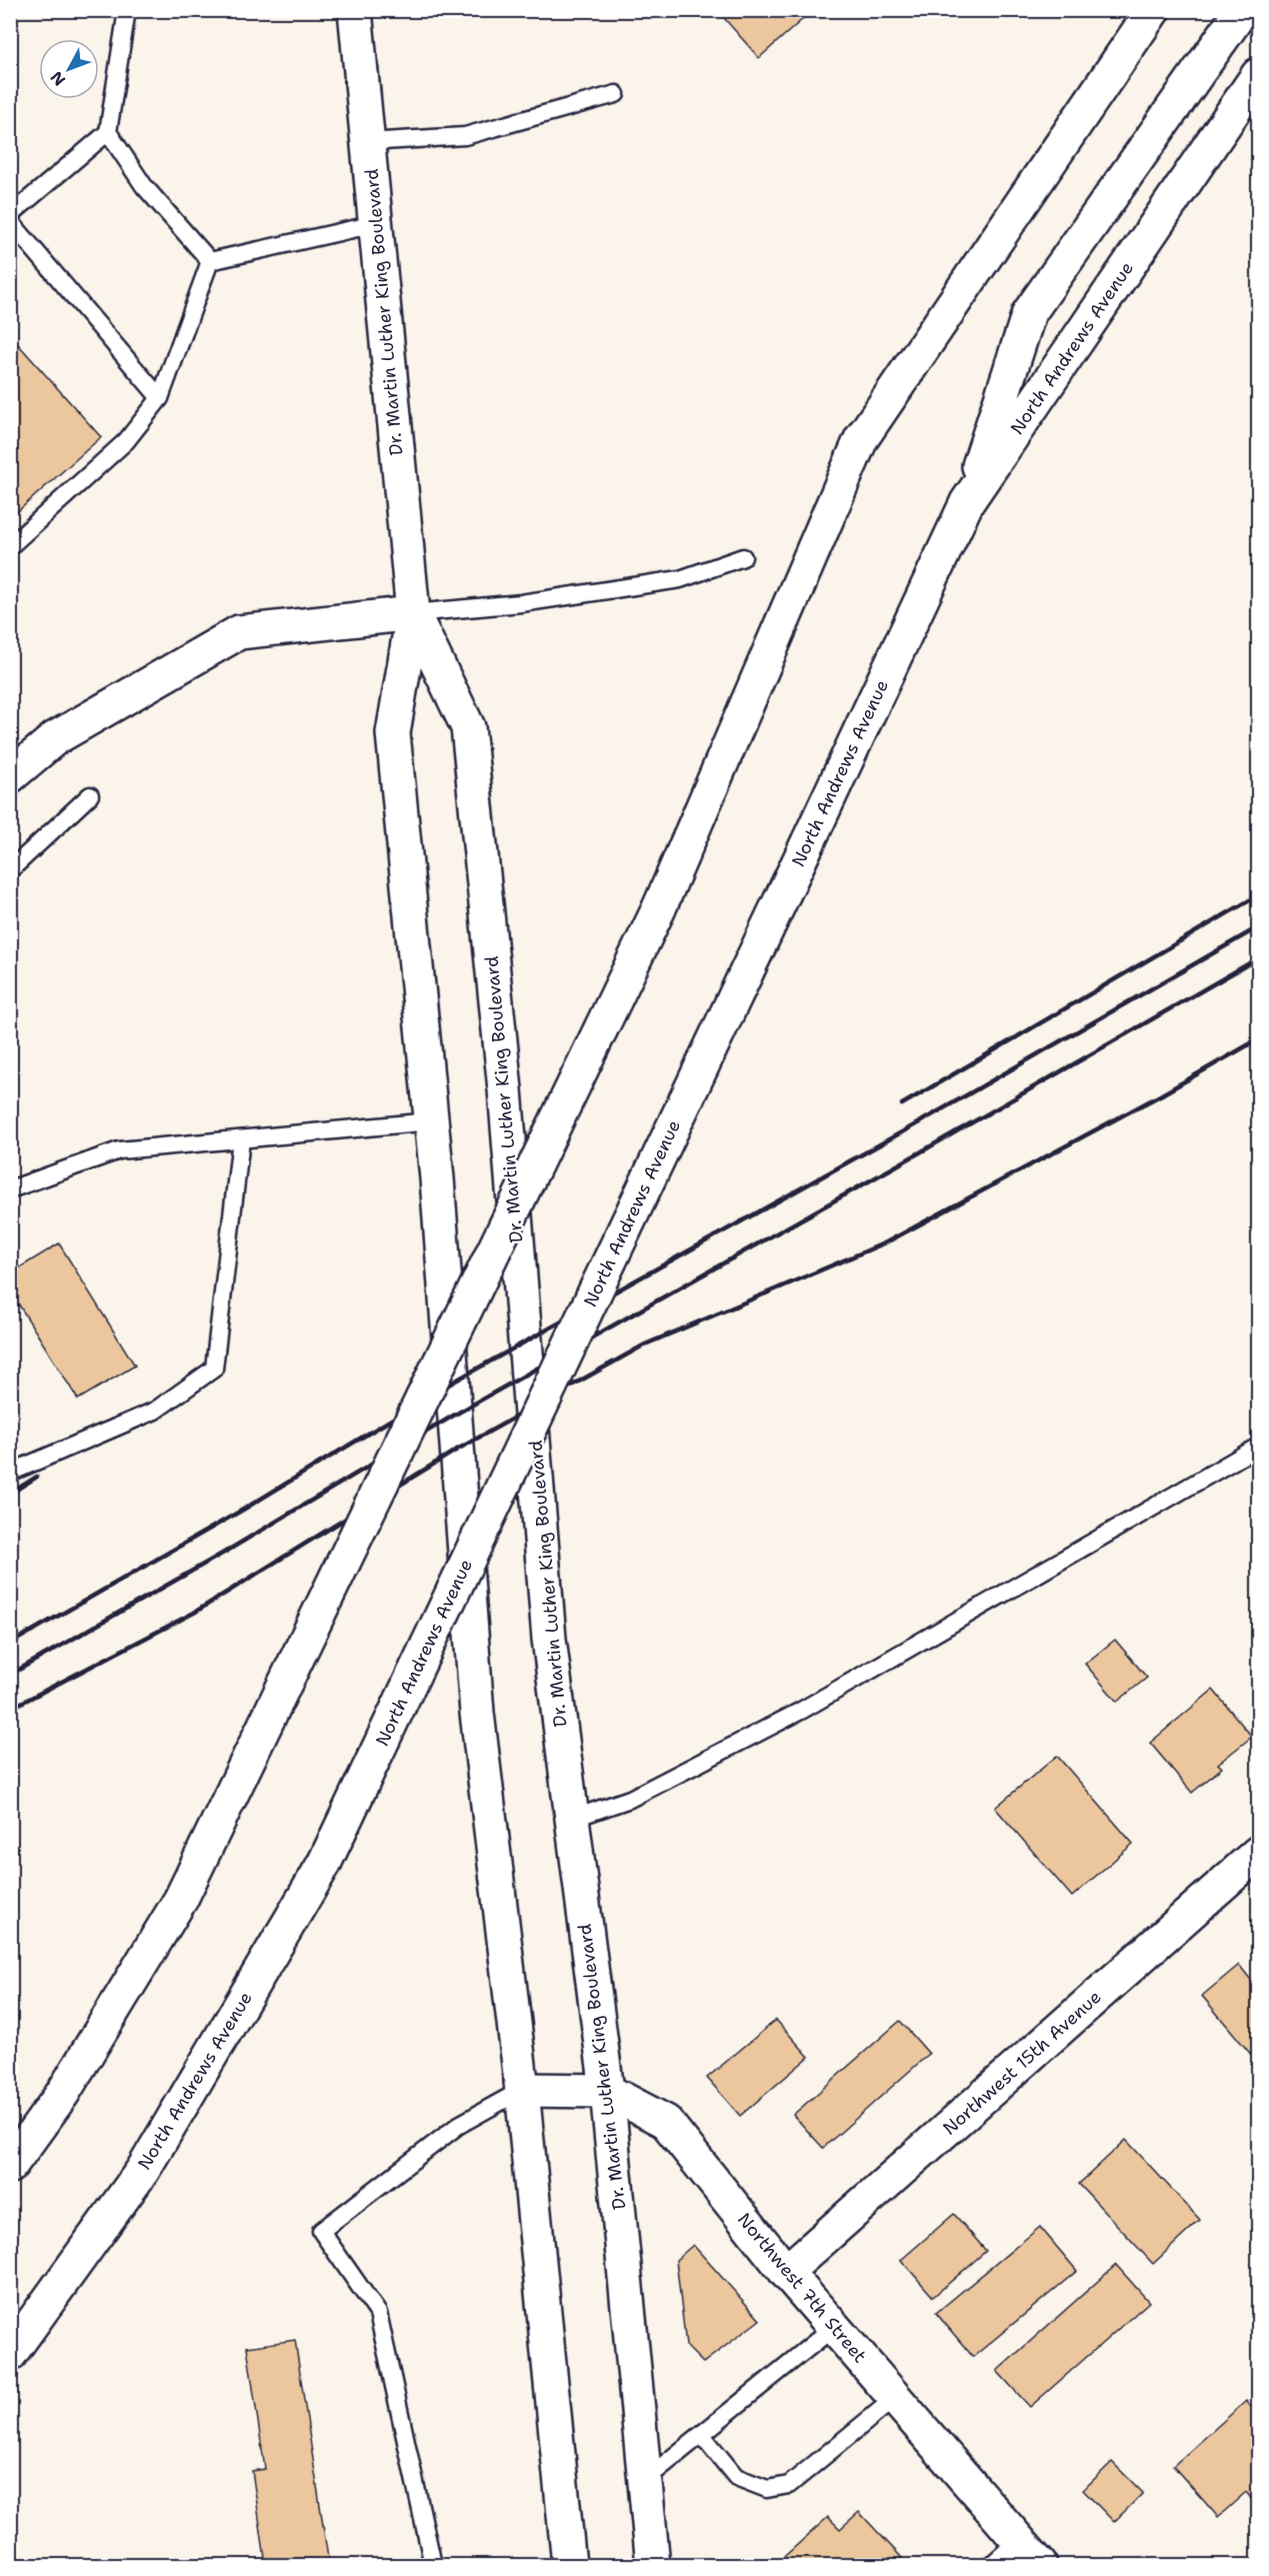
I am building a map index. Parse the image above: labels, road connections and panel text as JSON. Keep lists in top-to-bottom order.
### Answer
{
  "streets": {
    "main road": [
      "Dr. Martin Luther King Boulevard",
      "North Andrews Avenue",
      "Northwest 15th Avenue",
      "Northwest 7th Street"
    ]
  },
  "crossings": [
    ["Dr. Martin Luther King Boulevard", "Northwest 7th Street"],
    ["Northwest 15th Avenue", "Northwest 7th Street"]
  ],
  "north": "bottom left"
}
